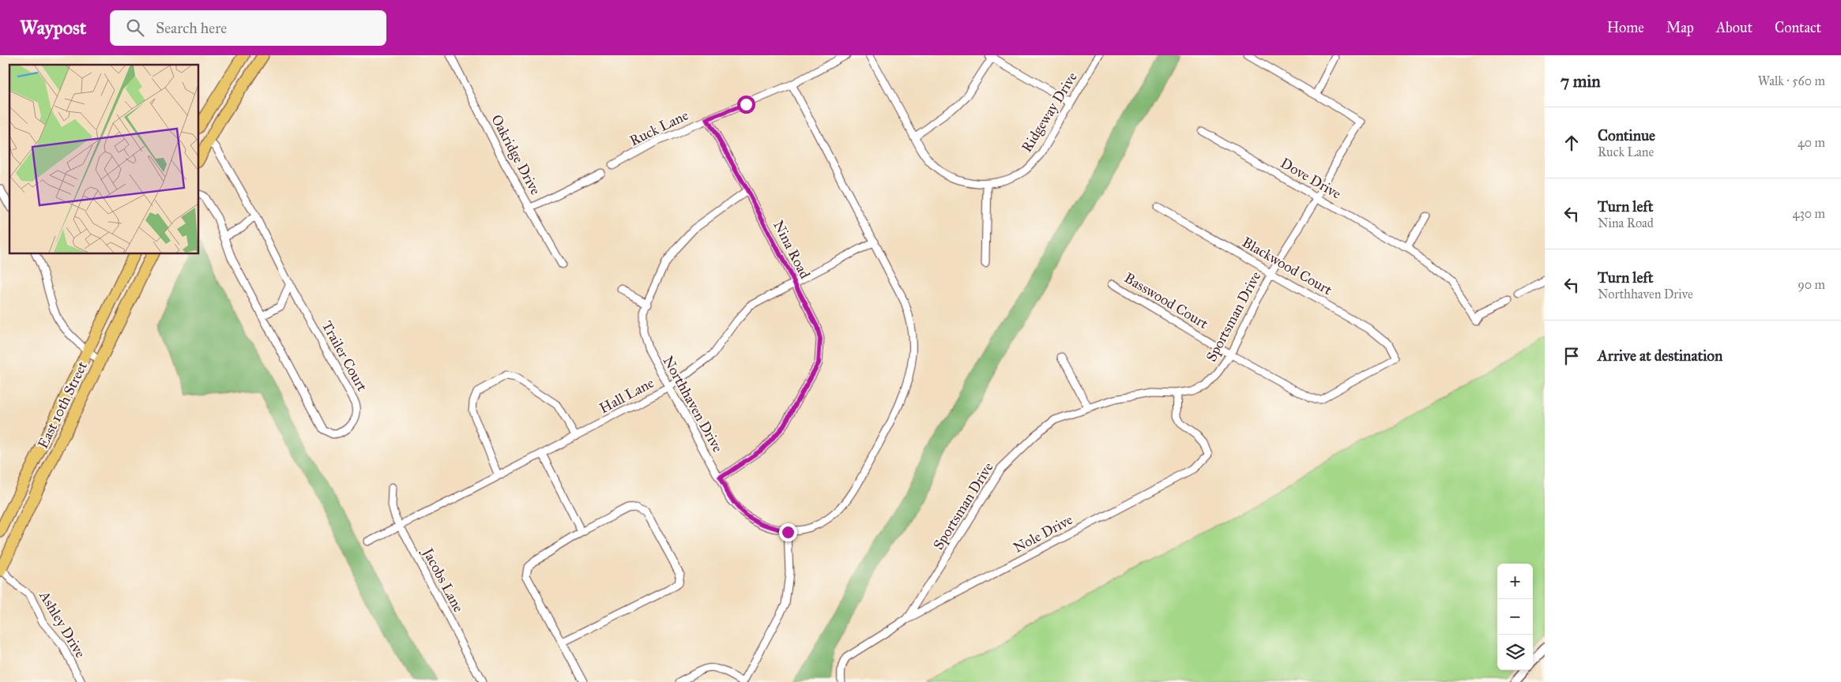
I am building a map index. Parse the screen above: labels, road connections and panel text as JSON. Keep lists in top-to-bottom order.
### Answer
{
  "streets": {
    "main road": ["East 10th Street"],
    "street": [
      "Ridgeway Drive",
      "Ruck Lane",
      "Oakridge Drive",
      "Dove Drive",
      "Nina Road",
      "Blackwood Court",
      "Basswood Court",
      "Sportsman Drive",
      "Trailer Court",
      "Hall Lane",
      "Northhaven Drive",
      "Nole Drive",
      "Jacobs Lane",
      "Ashley Drive"
    ]
  },
  "crossings": [
    ["Ruck Lane", "Nina Road"],
    ["Ruck Lane", "Northhaven Drive"],
    ["Dove Drive", "Sportsman Drive"],
    ["Nina Road", "Hall Lane"],
    ["Nina Road", "Northhaven Drive"],
    ["Blackwood Court", "Basswood Court"],
    ["Blackwood Court", "Sportsman Drive"],
    ["Basswood Court", "Sportsman Drive"],
    ["Sportsman Drive", "Nole Drive"],
    ["Hall Lane", "Northhaven Drive"],
    ["Hall Lane", "Jacobs Lane"],
    ["East 10th Street", "Ashley Drive"]
  ],
  "page": {
    "header": "Waypost",
    "search": "Search here",
    "nav": [
      "Home",
      "Map",
      "About",
      "Contact"
    ],
    "heading": ["7 min", "Walk · 560 m"],
    "list": [
      ["Continue", "Ruck Lane", "40 m"],
      ["Turn left", "Nina Road", "430 m"],
      ["Turn left", "Northhaven Drive", "90 m"],
      "Arrive at destination"
    ],
    "map_buttons": ["+", "−"]
  }
}
